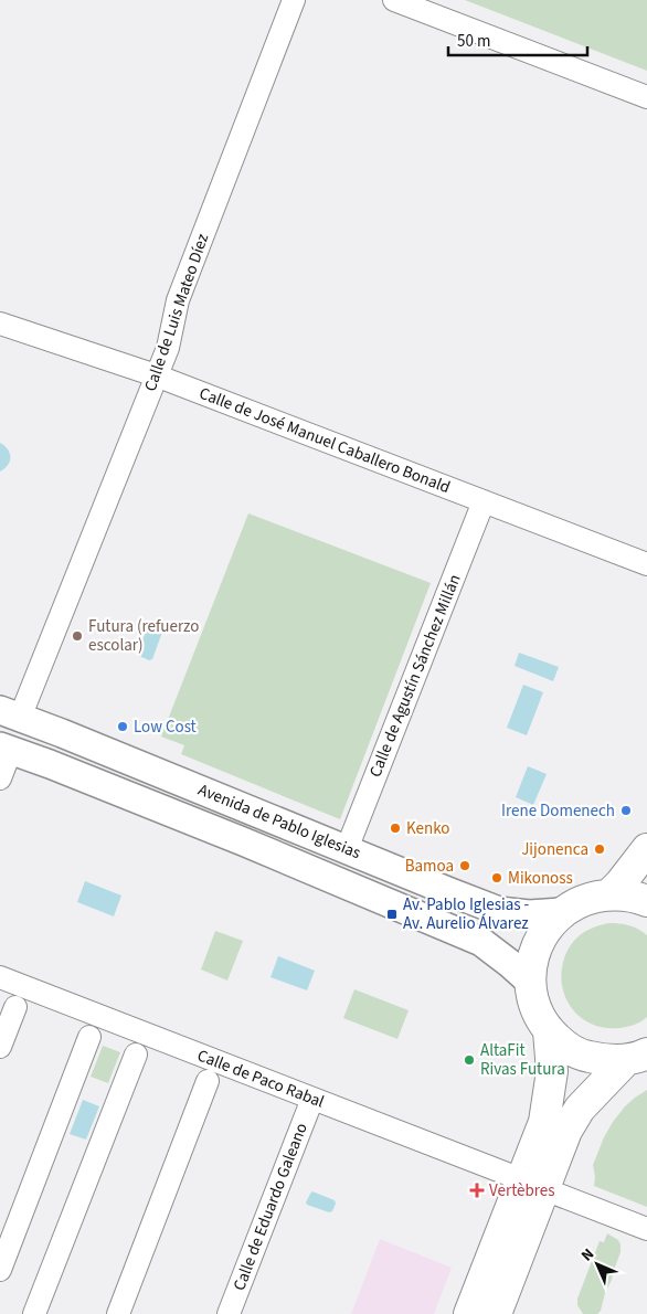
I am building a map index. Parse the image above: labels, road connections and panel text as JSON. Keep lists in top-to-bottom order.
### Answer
{
  "streets": {
    "street": [
      "Calle de Luis Mateo Díez",
      "Calle de José Manuel Caballero Bonald",
      "Calle de Agustín Sánchez Millán",
      "Avenida de Pablo Iglesias",
      "Calle de Paco Rabal",
      "Calle de Eduardo Galeano"
    ]
  },
  "crossings": [
    ["Calle de Luis Mateo Díez", "Calle de José Manuel Caballero Bonald"],
    ["Calle de Luis Mateo Díez", "Avenida de Pablo Iglesias"],
    ["Calle de José Manuel Caballero Bonald", "Calle de Agustín Sánchez Millán"],
    ["Calle de Agustín Sánchez Millán", "Avenida de Pablo Iglesias"],
    ["Calle de Paco Rabal", "Calle de Eduardo Galeano"]
  ],
  "places": {
    "other": [
      "Futura (refuerzo escolar)",
      "Low Cost",
      "Irene Domenech",
      "Kenko",
      "Jijonenca",
      "Bamoa",
      "Mikonoss",
      "AltaFit Rivas Futura"
    ],
    "transit": ["Av. Pablo Iglesias - Av. Aurelio Álvarez"],
    "health": ["Vertèbres"]
  },
  "scale_bar": "50 m",
  "north": "top left"
}
